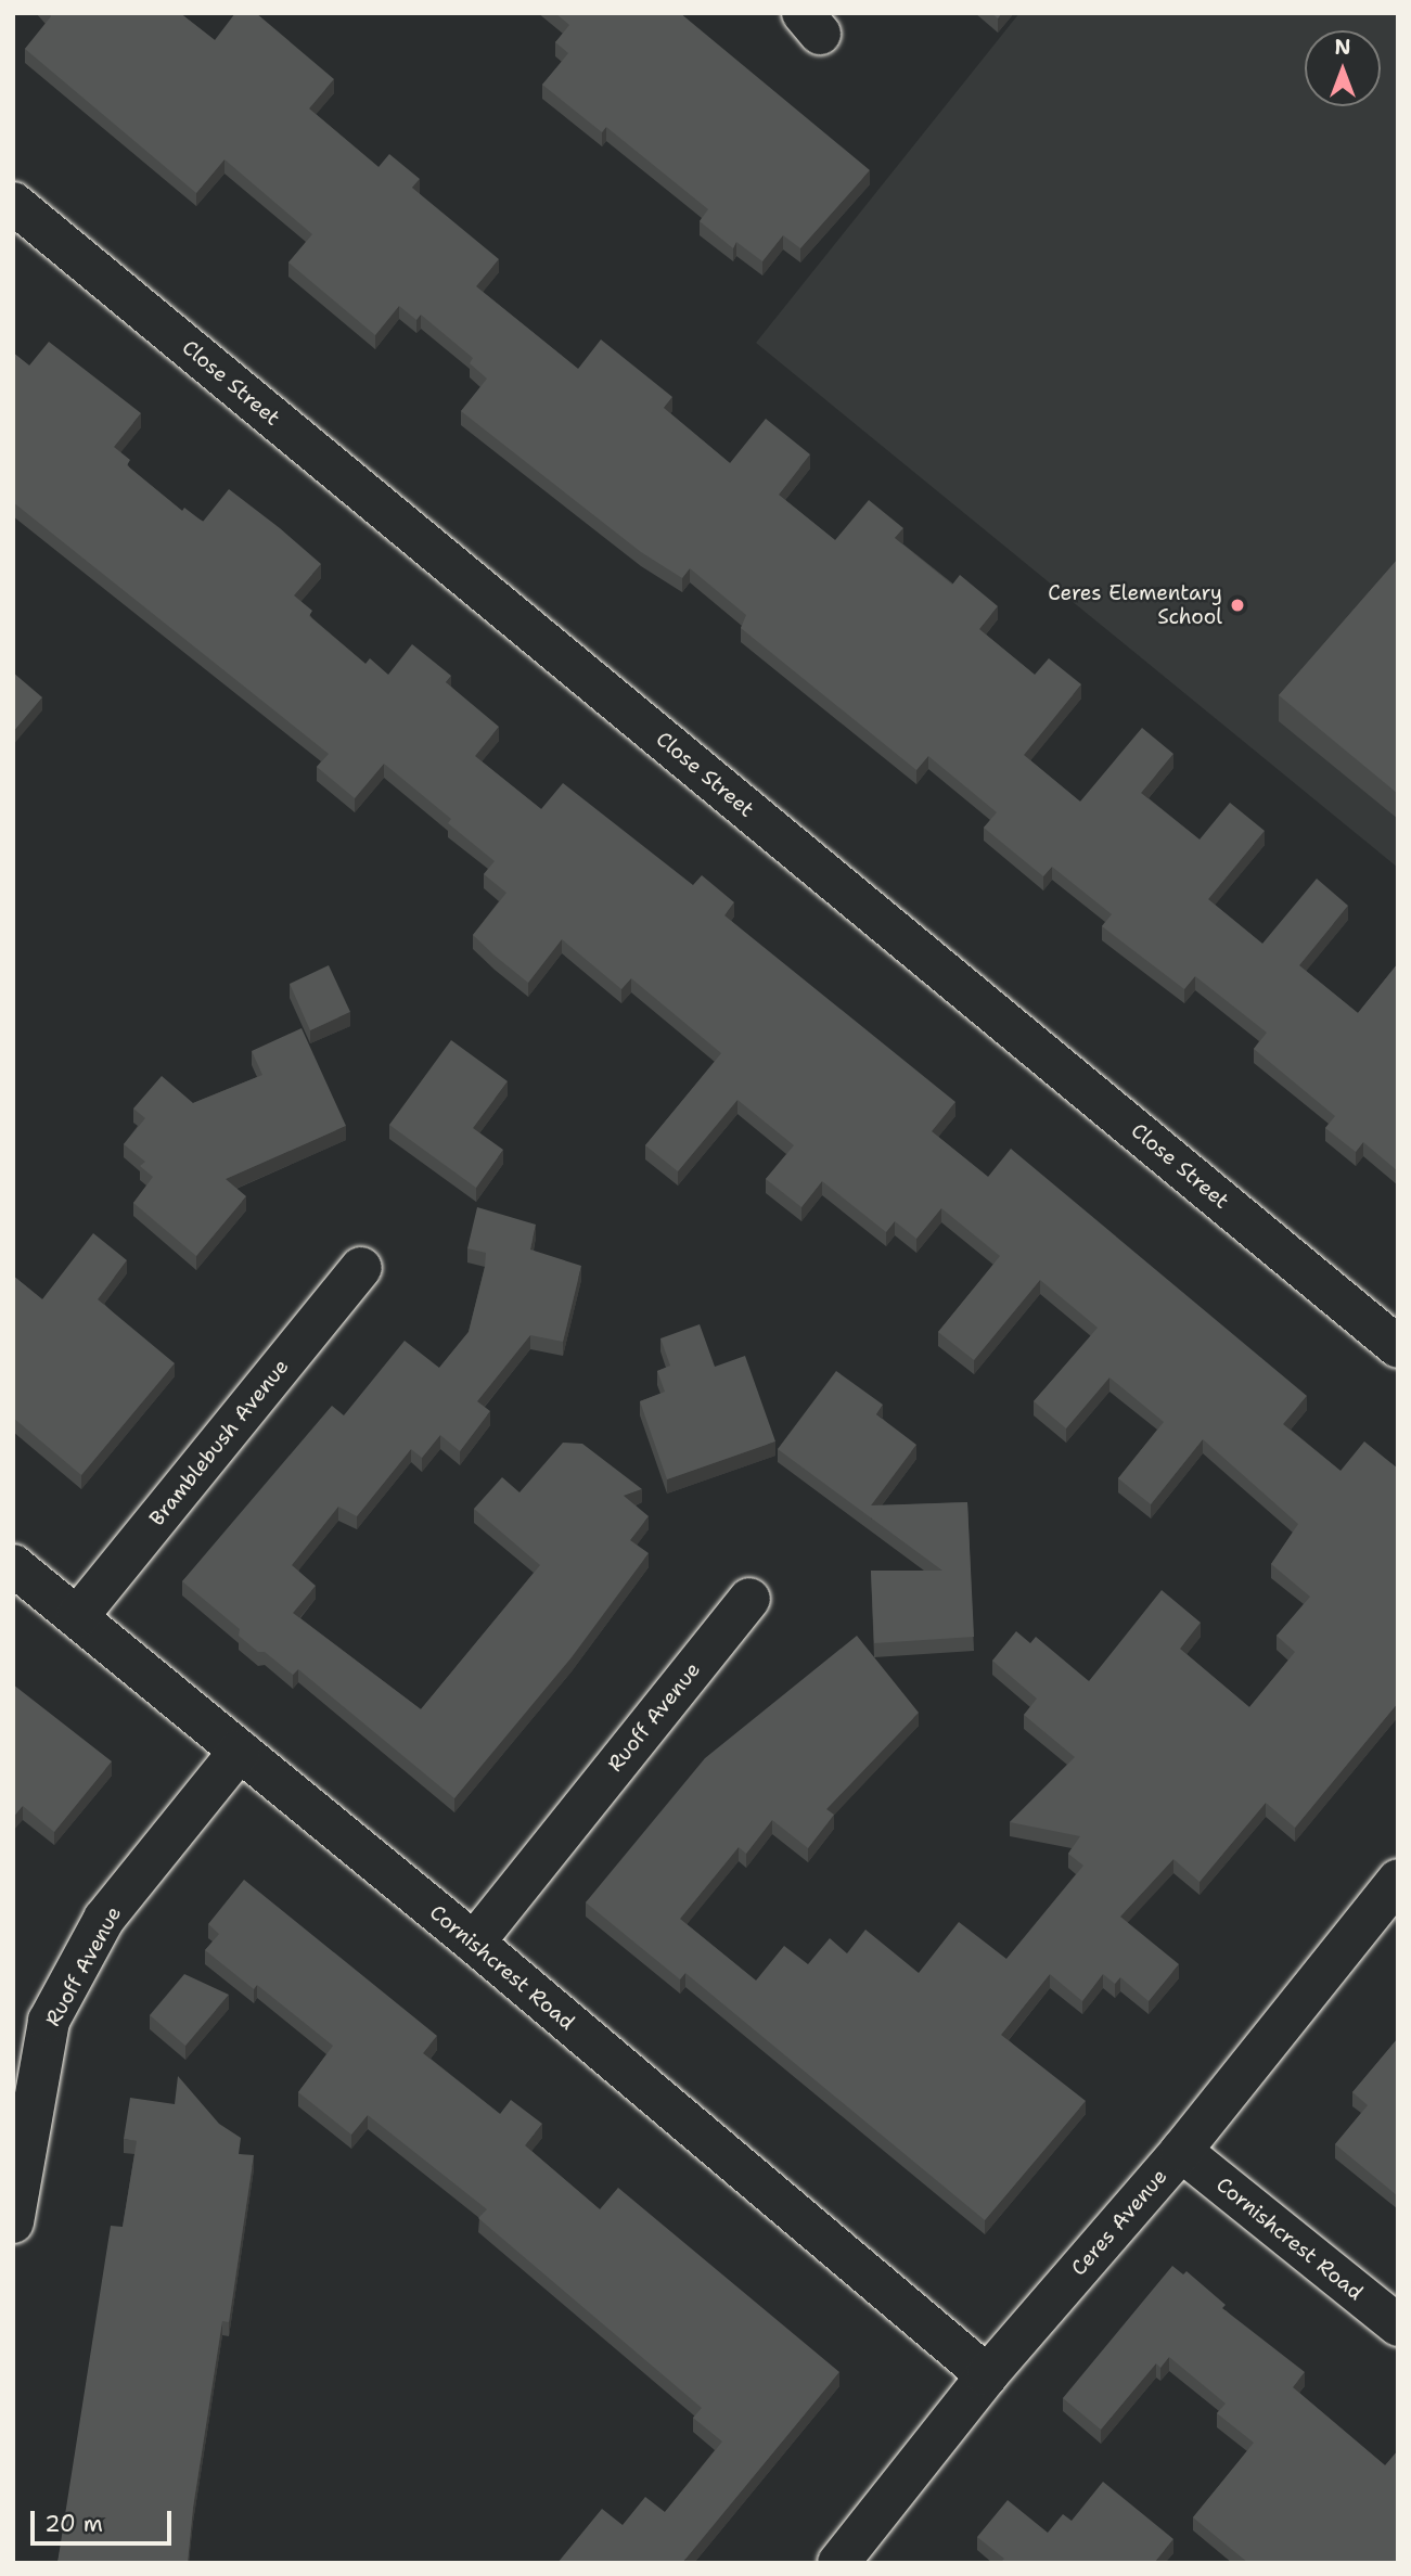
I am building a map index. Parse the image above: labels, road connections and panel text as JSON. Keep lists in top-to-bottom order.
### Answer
{
  "streets": {
    "street": [
      "Close Street",
      "Bramblebush Avenue",
      "Ruoff Avenue",
      "Cornishcrest Road",
      "Ceres Avenue"
    ]
  },
  "crossings": [
    ["Bramblebush Avenue", "Cornishcrest Road"],
    ["Ruoff Avenue", "Cornishcrest Road"],
    ["Cornishcrest Road", "Ceres Avenue"]
  ],
  "places": ["Ceres Elementary School"],
  "scale_bar": "20 m",
  "north": "top"
}
